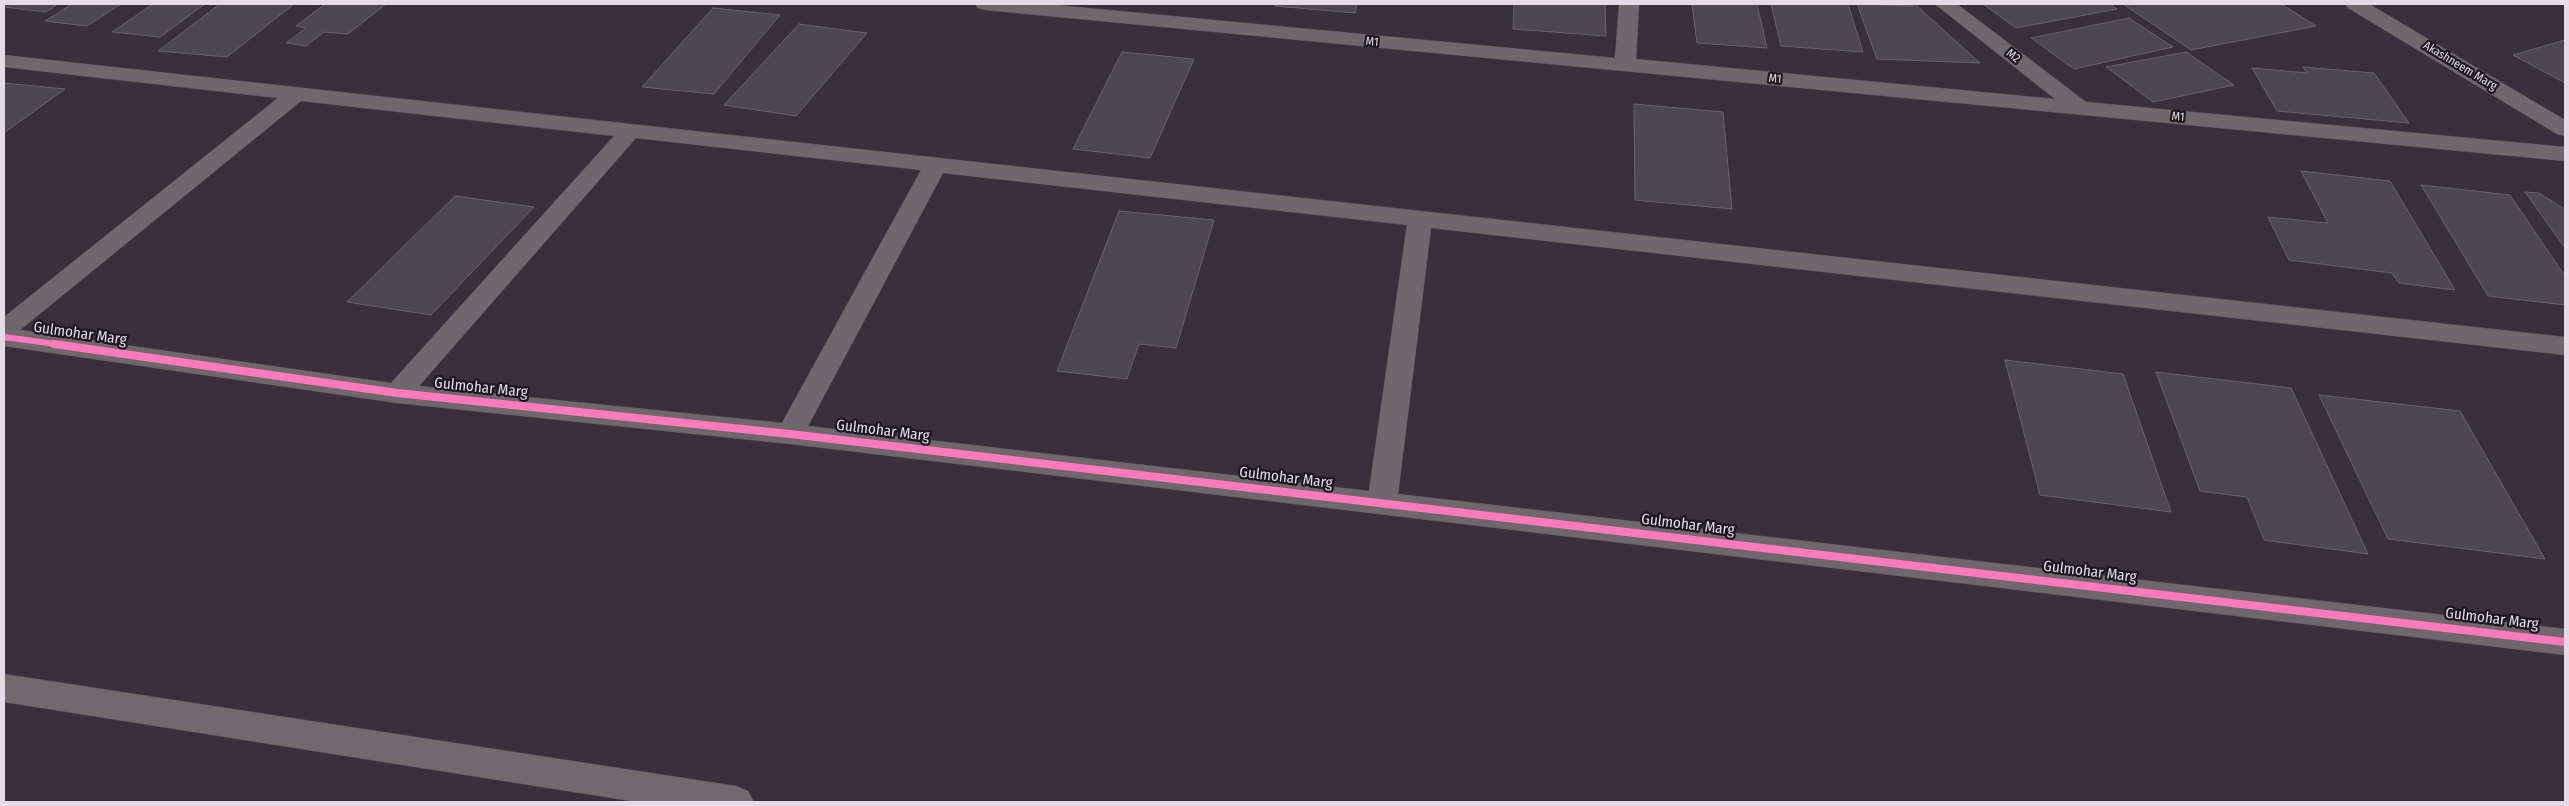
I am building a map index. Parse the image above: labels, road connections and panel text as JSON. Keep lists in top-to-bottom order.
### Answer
{
  "streets": {
    "street": [
      "M1",
      "M2",
      "Akashneem Marg",
      "Gulmohar Marg"
    ]
  },
  "crossings": [
    ["M1", "M2"]
  ]
}
